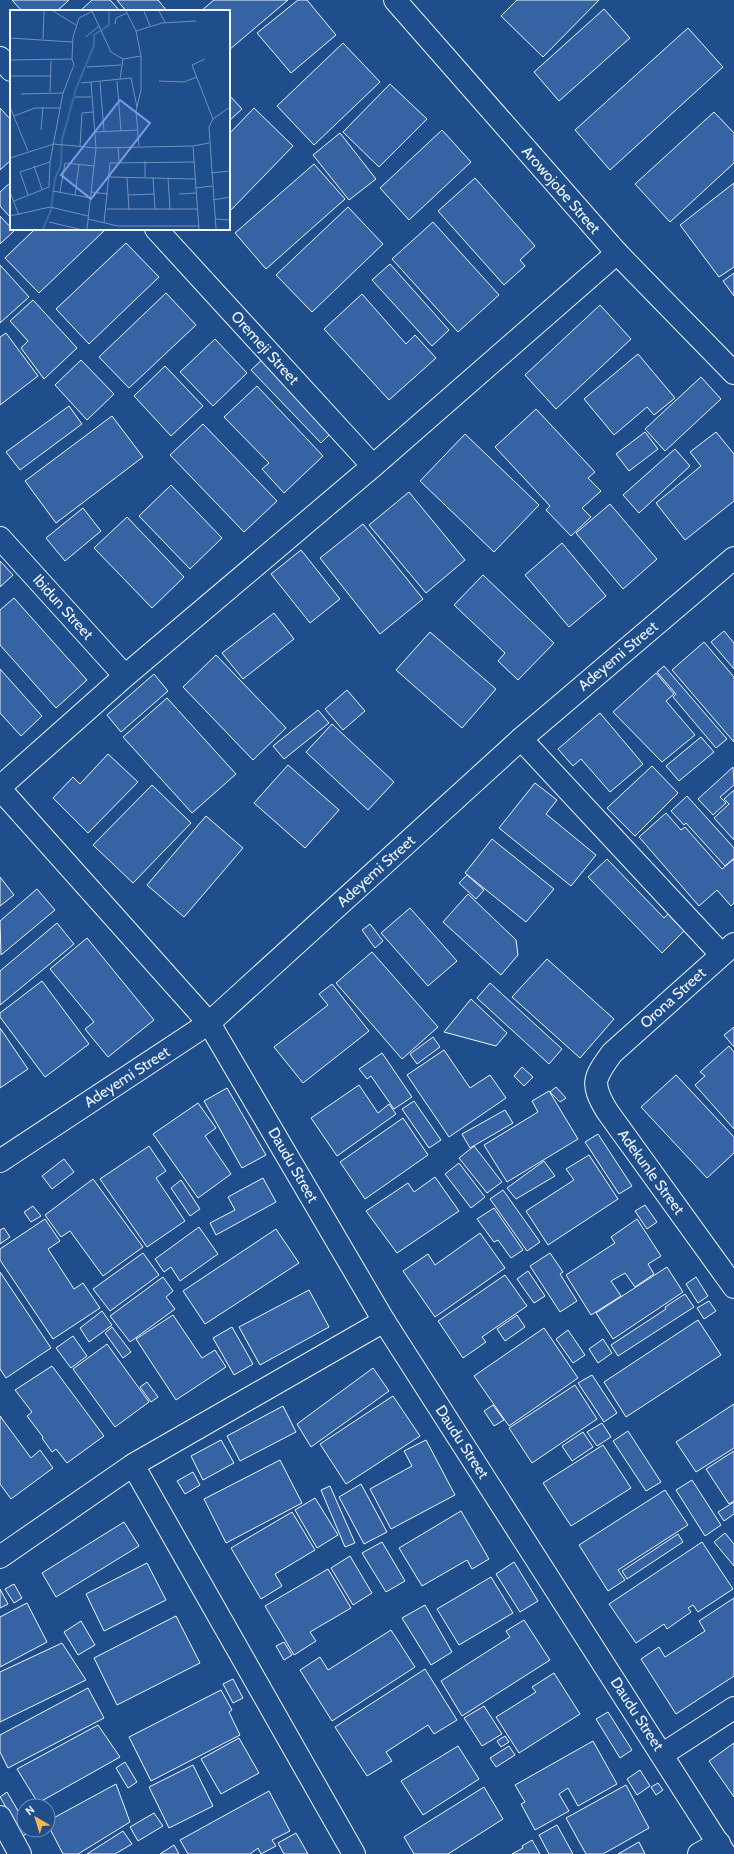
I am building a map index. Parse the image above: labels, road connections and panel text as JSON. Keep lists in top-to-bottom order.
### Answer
{
  "streets": {
    "street": [
      "Arowojobe Street",
      "Oremeji Street",
      "Ibidun Street",
      "Adeyemi Street",
      "Orona Street",
      "Daudu Street",
      "Adekunle Street"
    ]
  },
  "crossings": [
    ["Adeyemi Street", "Daudu Street"],
    ["Orona Street", "Adekunle Street"]
  ],
  "north": "top left"
}
